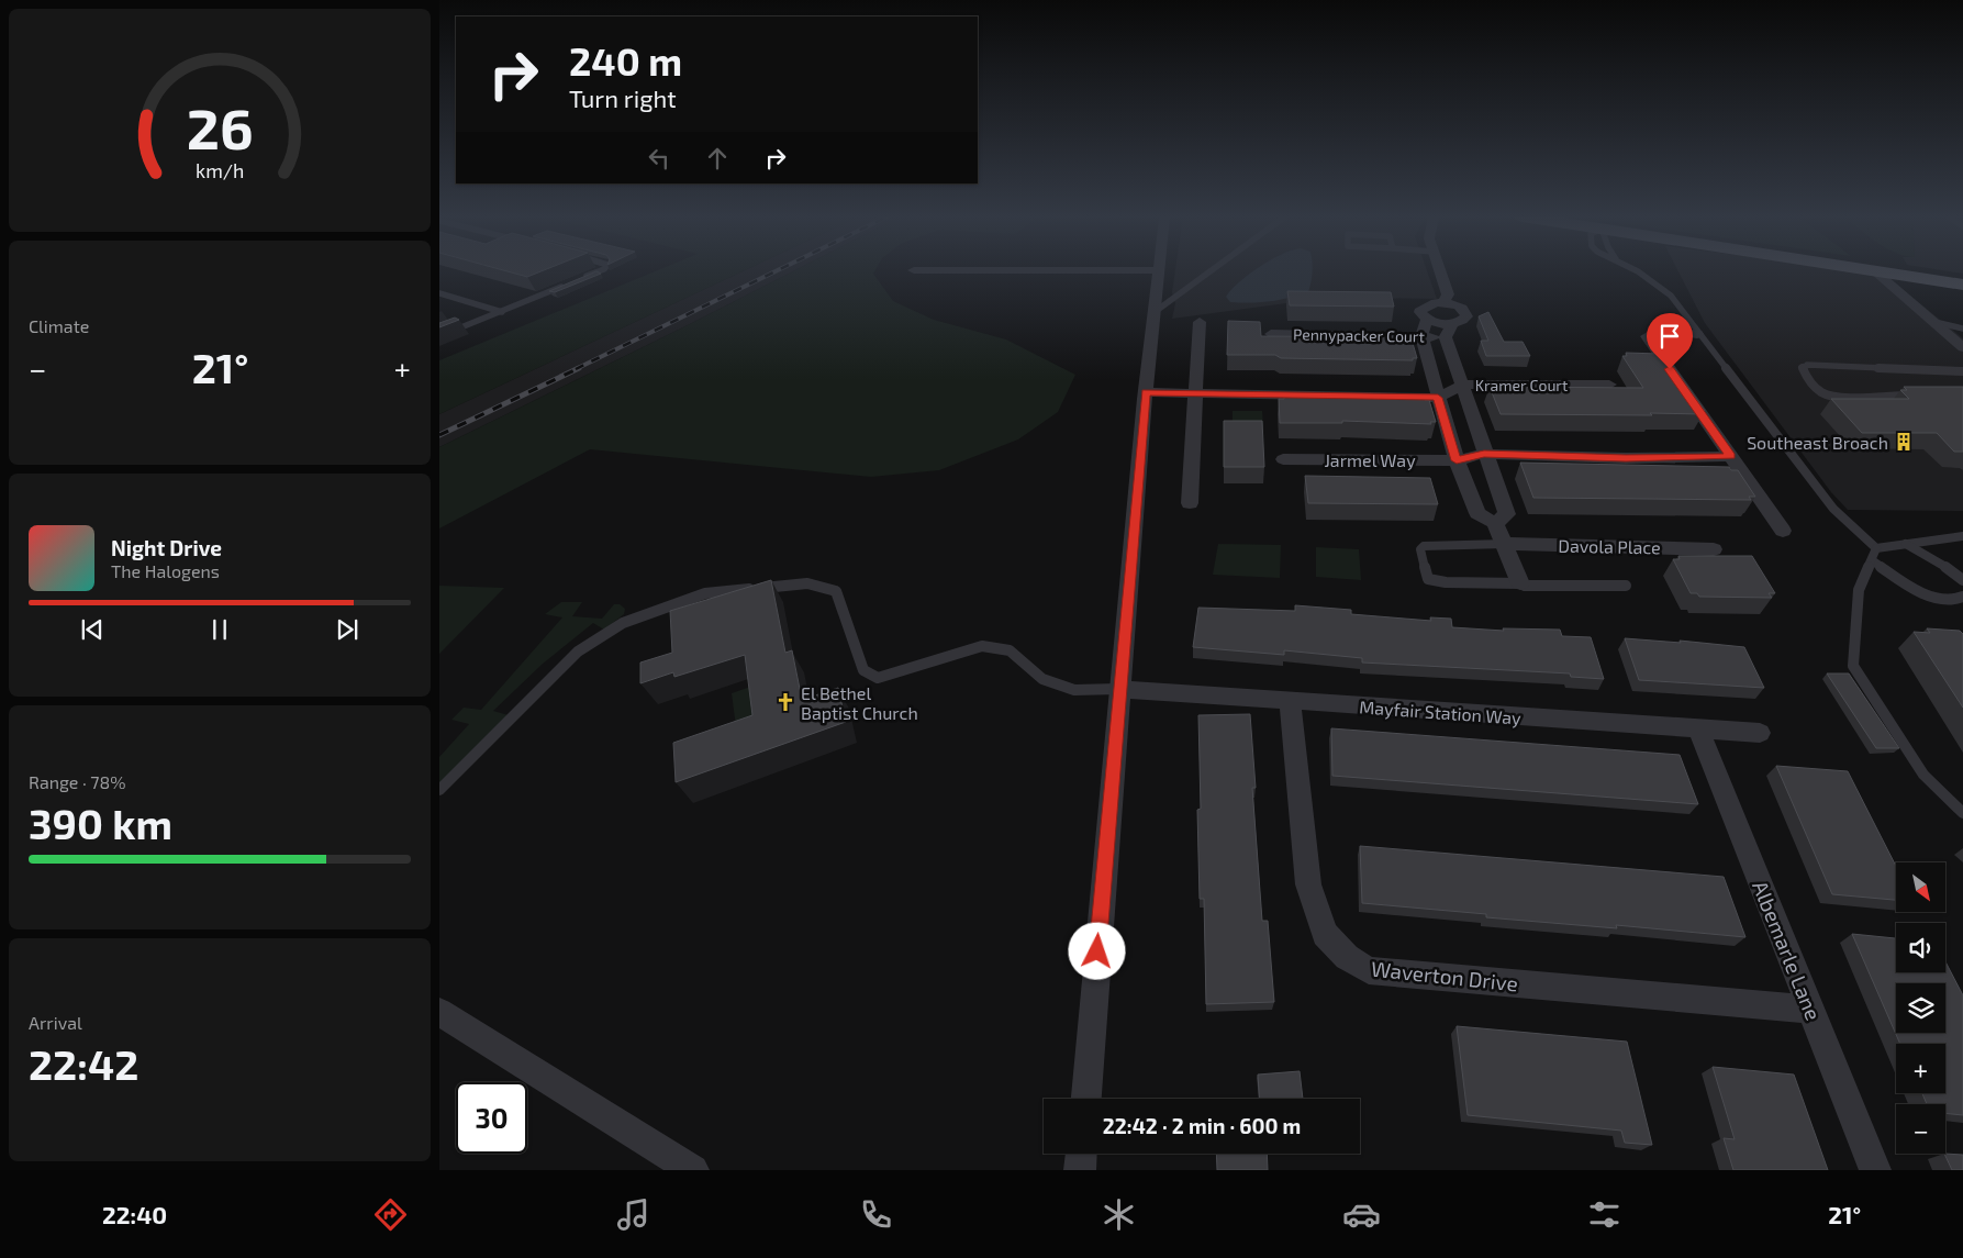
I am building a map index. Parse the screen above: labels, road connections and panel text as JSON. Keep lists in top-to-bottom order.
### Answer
{
  "streets": {
    "street": [
      "Pennypacker Court",
      "Kramer Court",
      "Jarmel Way",
      "Davola Place",
      "Mayfair Station Way",
      "Albemarle Lane",
      "Waverton Drive"
    ]
  },
  "crossings": [
    ["Mayfair Station Way", "Albemarle Lane"],
    ["Mayfair Station Way", "Waverton Drive"],
    ["Albemarle Lane", "Waverton Drive"]
  ],
  "places": {
    "building": ["Southeast Broach"],
    "church": ["El Bethel Baptist Church"]
  },
  "north": "bottom right",
  "page": {
    "turn": ["240 m", "Turn right"],
    "tile": [
      "Climate",
      ["Range · 78%", "390 km"],
      ["Arrival", "22:42"]
    ],
    "heat": ["−", "21°", "+"],
    "song": ["Night Drive", "The Halogens"],
    "map_buttons": ["+", "−"],
    "limit": "30",
    "trip": "22:42 · 2 min · 600 m",
    "tabs": ["22:40", "21°"],
    "gauge": ["26", "km/h"]
  }
}
